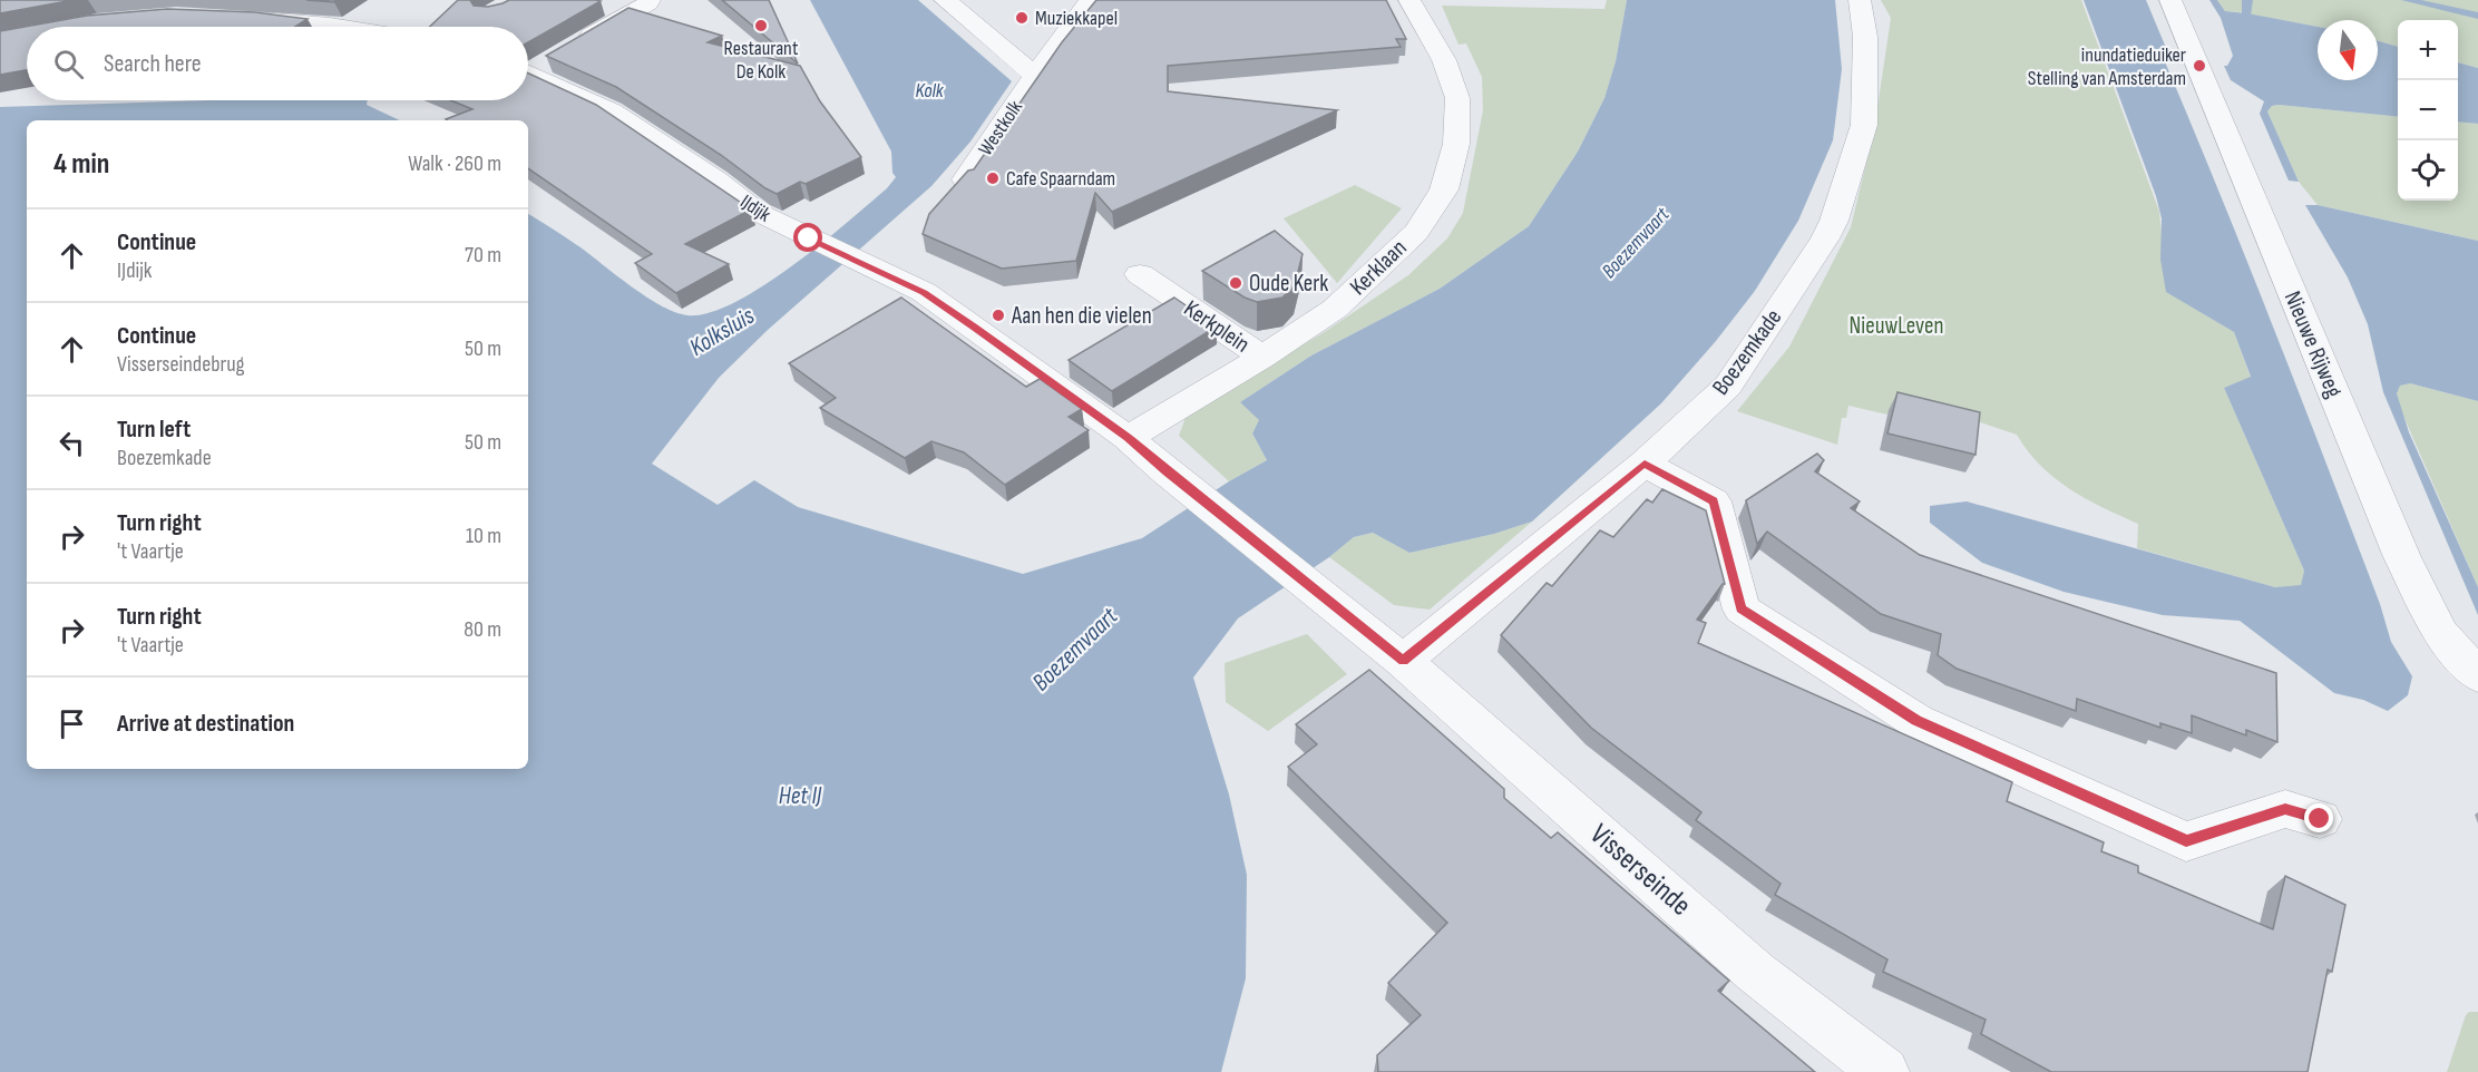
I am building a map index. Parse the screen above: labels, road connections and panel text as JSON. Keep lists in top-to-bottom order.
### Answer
{
  "streets": {
    "street": [
      "Westkolk",
      "IJdijk",
      "Kerklaan",
      "Kerkplein",
      "Nieuwe Rijweg",
      "Boezemkade",
      "Visserseinde"
    ]
  },
  "crossings": [
    ["IJdijk", "Kerklaan"],
    ["IJdijk", "Visserseinde"],
    ["Kerklaan", "Kerkplein"],
    ["Boezemkade", "Visserseinde"]
  ],
  "water": [
    "Kolk",
    "Boezemvaart",
    "Kolksluis",
    "Het IJ"
  ],
  "parks": ["NieuwLeven"],
  "places": [
    "Muziekkapel",
    "Restaurant De Kolk",
    "inundatieduiker Stelling van Amsterdam",
    "Cafe Spaarndam",
    "Oude Kerk",
    "Aan hen die vielen"
  ],
  "north": "bottom",
  "page": {
    "map_buttons": ["+", "−"],
    "search": "Search here",
    "heading": ["4 min", "Walk · 260 m"],
    "list": [
      ["Continue", "IJdijk", "70 m"],
      ["Continue", "Visserseindebrug", "50 m"],
      ["Turn left", "Boezemkade", "50 m"],
      ["Turn right", "'t Vaartje", "10 m"],
      ["Turn right", "'t Vaartje", "80 m"],
      "Arrive at destination"
    ]
  }
}
